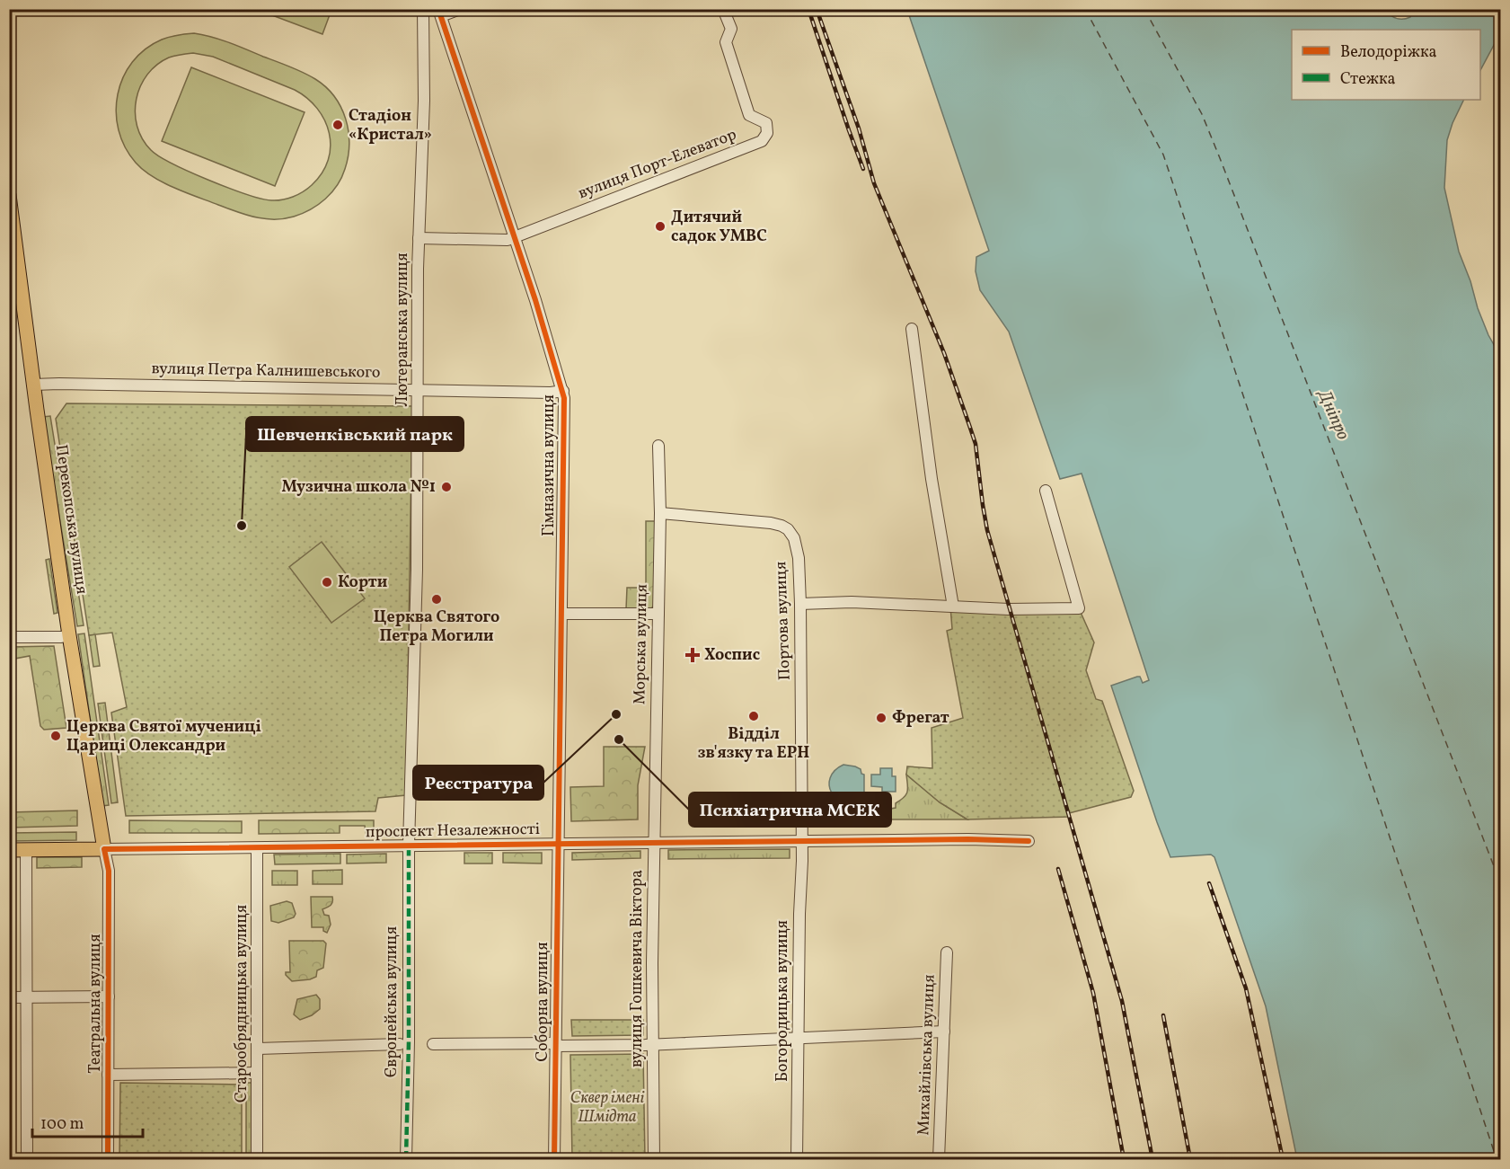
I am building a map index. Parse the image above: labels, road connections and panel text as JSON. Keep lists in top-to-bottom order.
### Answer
{
  "streets": {
    "main road": ["Перекопська вулиця", "проспект Незалежності"],
    "street": [
      "вулиця Порт-Елеватор",
      "Лютеранська вулиця",
      "вулиця Петра Калнишевського",
      "Гімназична вулиця",
      "Портова вулиця",
      "Морська вулиця",
      "вулиця Гошкевича Віктора",
      "Богородицька вулиця",
      "Європейська вулиця",
      "Соборна вулиця",
      "Театральна вулиця",
      "Старообрядницька вулиця",
      "Михайлівська вулиця"
    ]
  },
  "crossings": [
    ["вулиця Порт-Елеватор", "Лютеранська вулиця"],
    ["вулиця Порт-Елеватор", "Гімназична вулиця"],
    ["Лютеранська вулиця", "вулиця Петра Калнишевського"],
    ["Лютеранська вулиця", "проспект Незалежності"],
    ["Лютеранська вулиця", "Європейська вулиця"],
    ["вулиця Петра Калнишевського", "Гімназична вулиця"],
    ["вулиця Петра Калнишевського", "Перекопська вулиця"],
    ["Гімназична вулиця", "проспект Незалежності"],
    ["Гімназична вулиця", "Соборна вулиця"],
    ["Перекопська вулиця", "проспект Незалежності"],
    ["Перекопська вулиця", "Театральна вулиця"],
    ["Портова вулиця", "Морська вулиця"],
    ["Портова вулиця", "проспект Незалежності"],
    ["Портова вулиця", "Богородицька вулиця"],
    ["Морська вулиця", "проспект Незалежності"],
    ["Морська вулиця", "вулиця Гошкевича Віктора"],
    ["проспект Незалежності", "вулиця Гошкевича Віктора"],
    ["проспект Незалежності", "Богородицька вулиця"],
    ["проспект Незалежності", "Європейська вулиця"],
    ["проспект Незалежності", "Соборна вулиця"],
    ["проспект Незалежності", "Театральна вулиця"],
    ["проспект Незалежності", "Старообрядницька вулиця"]
  ],
  "water": ["Дніпро"],
  "parks": ["Сквер імені Шмідта"],
  "places": {
    "other": [
      "Стадіон «Кристал»",
      "Дитячий садок УМВС",
      "Музична школа №1",
      "Шевченківський парк",
      "Корти",
      "Церква Святого Петра Могили",
      "Реєстратура",
      "Відділ зв'язку та ЕРН",
      "Фрегат",
      "Церква Святої мучениці Цариці Олександри",
      "Психіатрична МСЕК"
    ],
    "health": ["Хоспис"]
  },
  "legend": ["Велодоріжка", "Стежка"],
  "scale_bar": "100 m"
}
